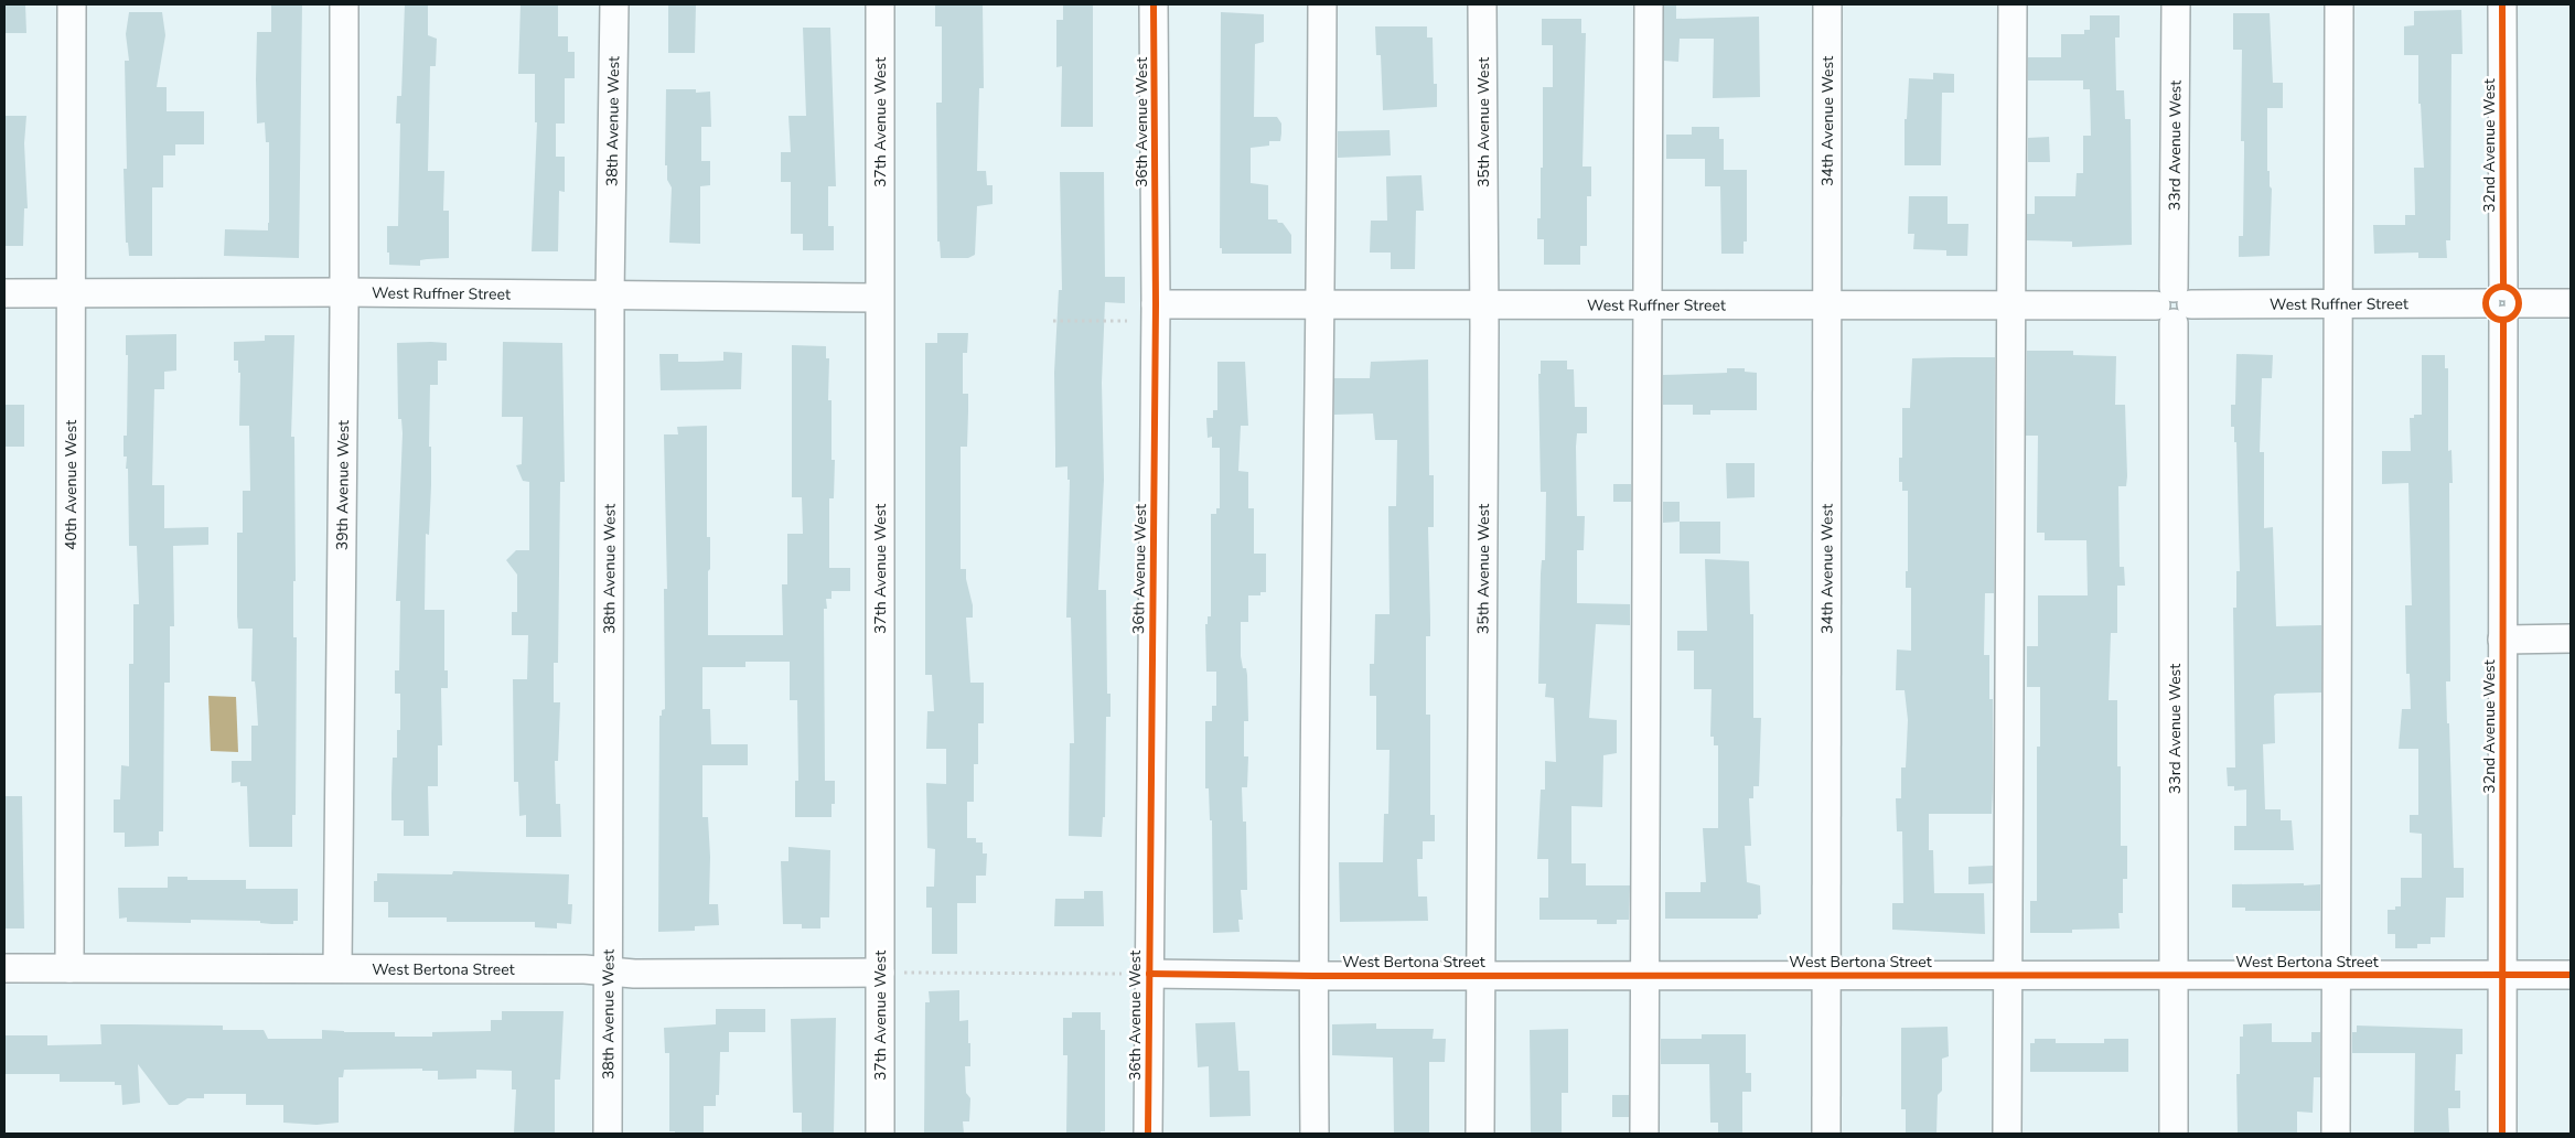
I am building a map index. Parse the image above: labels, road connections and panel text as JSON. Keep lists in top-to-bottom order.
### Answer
{
  "streets": {
    "street": [
      "38th Avenue West",
      "37th Avenue West",
      "36th Avenue West",
      "35th Avenue West",
      "34th Avenue West",
      "33rd Avenue West",
      "32nd Avenue West",
      "West Ruffner Street",
      "40th Avenue West",
      "39th Avenue West",
      "West Bertona Street"
    ]
  },
  "crossings": [
    ["38th Avenue West", "West Ruffner Street"],
    ["38th Avenue West", "West Bertona Street"],
    ["37th Avenue West", "West Ruffner Street"],
    ["37th Avenue West", "West Bertona Street"],
    ["36th Avenue West", "West Ruffner Street"],
    ["36th Avenue West", "West Bertona Street"],
    ["35th Avenue West", "West Ruffner Street"],
    ["35th Avenue West", "West Bertona Street"],
    ["34th Avenue West", "West Ruffner Street"],
    ["34th Avenue West", "West Bertona Street"],
    ["33rd Avenue West", "West Ruffner Street"],
    ["33rd Avenue West", "West Bertona Street"],
    ["32nd Avenue West", "West Ruffner Street"],
    ["32nd Avenue West", "West Bertona Street"],
    ["West Ruffner Street", "40th Avenue West"],
    ["West Ruffner Street", "39th Avenue West"],
    ["40th Avenue West", "West Bertona Street"],
    ["39th Avenue West", "West Bertona Street"]
  ]
}
